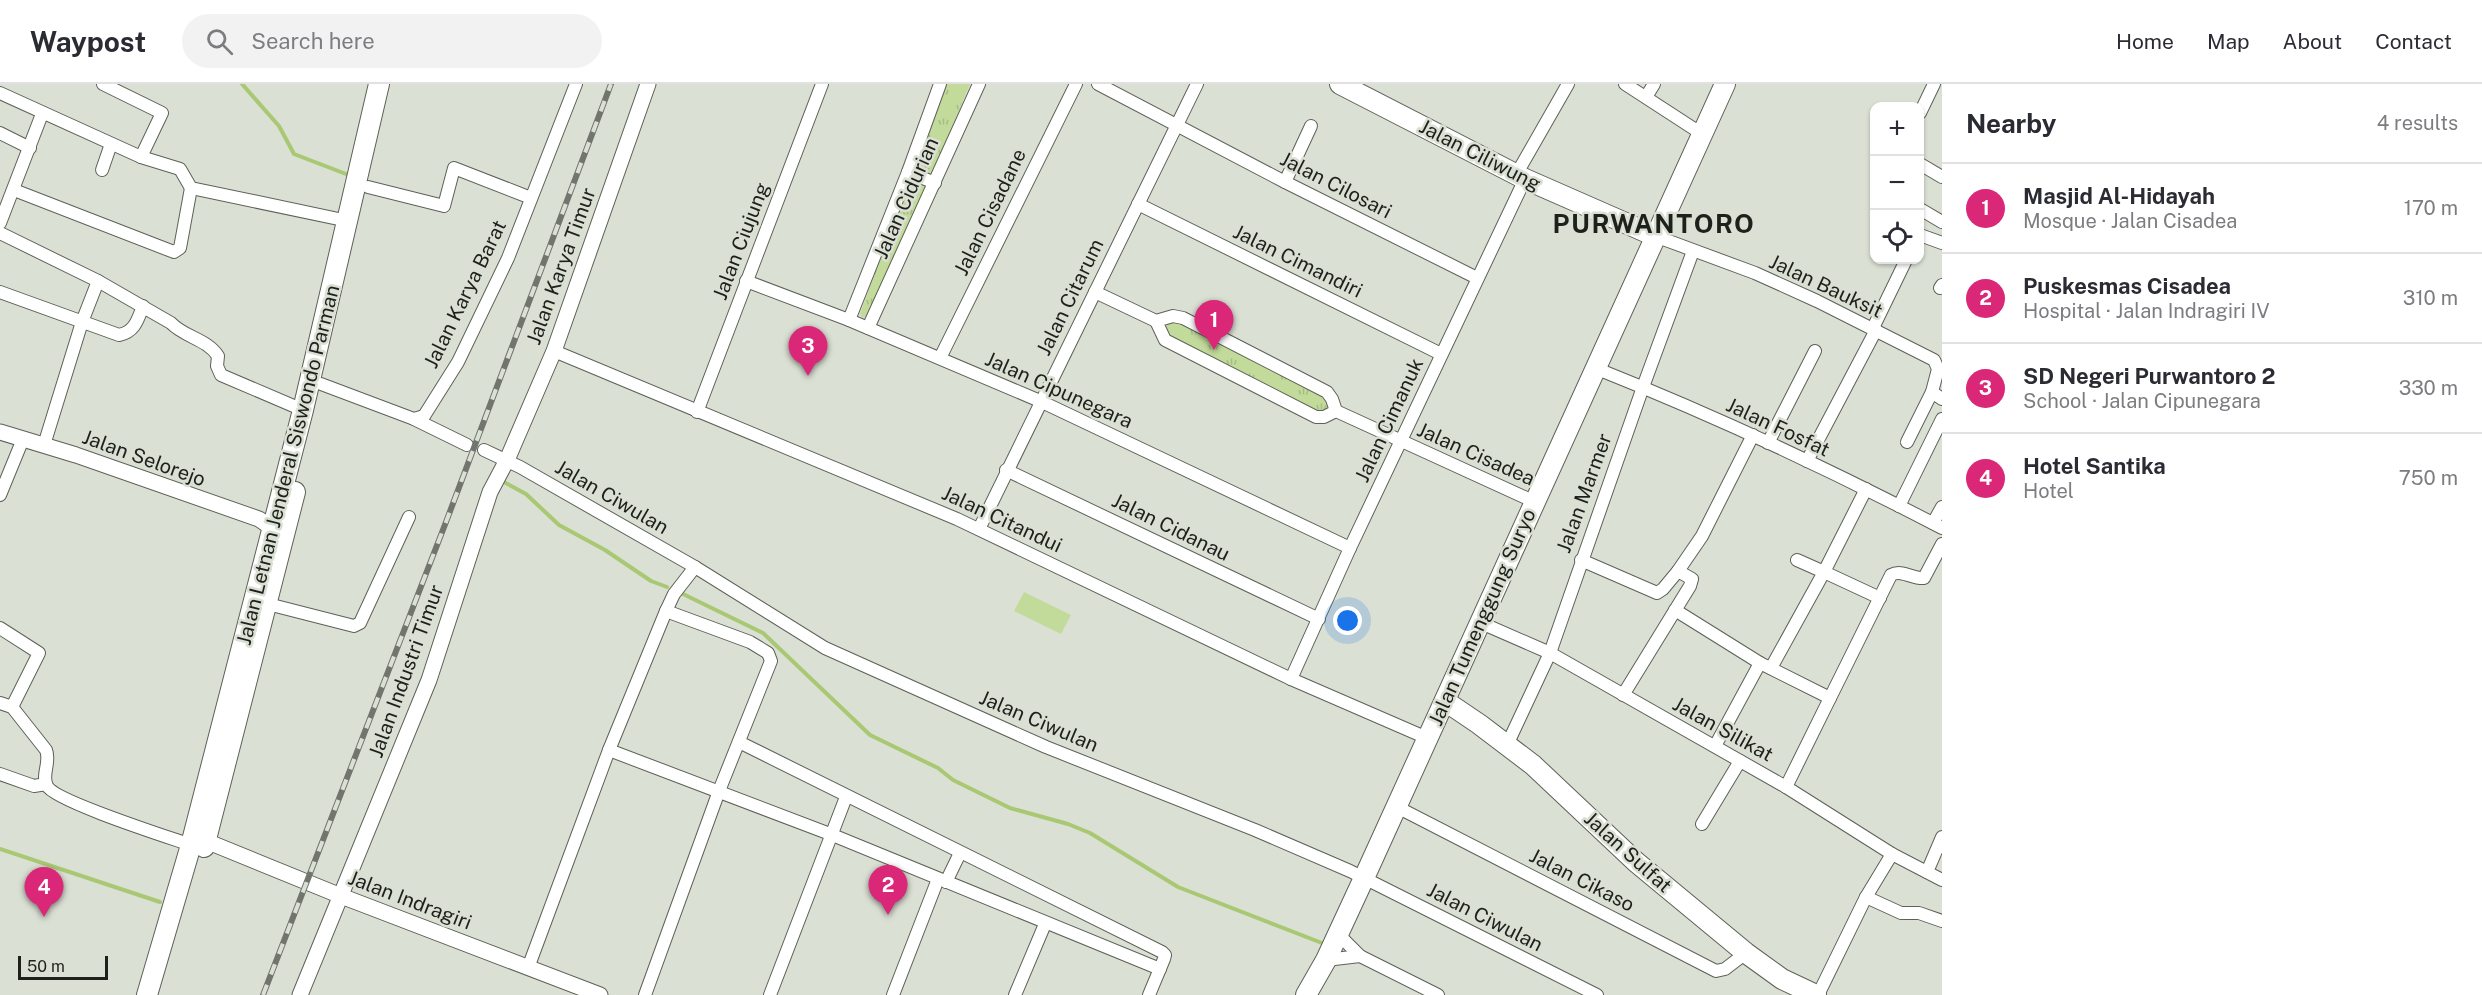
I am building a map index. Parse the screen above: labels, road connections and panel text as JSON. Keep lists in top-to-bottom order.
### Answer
{
  "streets": {
    "main road": [
      "Jalan Ciliwung",
      "Jalan Letnan Jenderal Siswondo Parman",
      "Jalan Tumenggung Suryo",
      "Jalan Sulfat"
    ],
    "street": [
      "Jalan Cilosari",
      "Jalan Cidurian",
      "Jalan Cisadane",
      "Jalan Ciujung",
      "Jalan Cimandiri",
      "Jalan Karya Timur",
      "Jalan Bauksit",
      "Jalan Karya Barat",
      "Jalan Citarum",
      "Jalan Cipunegara",
      "Jalan Cimanuk",
      "Jalan Fosfat",
      "Jalan Cisadea",
      "Jalan Selorejo",
      "Jalan Marmer",
      "Jalan Ciwulan",
      "Jalan Citandui",
      "Jalan Cidanau",
      "Jalan Industri Timur",
      "Jalan Silikat",
      "Jalan Cikaso",
      "Jalan Indragiri"
    ]
  },
  "crossings": [
    ["Jalan Ciliwung", "Jalan Bauksit"],
    ["Jalan Ciliwung", "Jalan Cimanuk"],
    ["Jalan Ciliwung", "Jalan Tumenggung Suryo"],
    ["Jalan Cilosari", "Jalan Citarum"],
    ["Jalan Cilosari", "Jalan Cimanuk"],
    ["Jalan Cidurian", "Jalan Cipunegara"],
    ["Jalan Cisadane", "Jalan Cipunegara"],
    ["Jalan Ciujung", "Jalan Cipunegara"],
    ["Jalan Ciujung", "Jalan Citandui"],
    ["Jalan Cimandiri", "Jalan Citarum"],
    ["Jalan Cimandiri", "Jalan Cimanuk"],
    ["Jalan Karya Timur", "Jalan Ciwulan"],
    ["Jalan Karya Timur", "Jalan Citandui"],
    ["Jalan Karya Timur", "Jalan Industri Timur"],
    ["Jalan Bauksit", "Jalan Marmer"],
    ["Jalan Bauksit", "Jalan Tumenggung Suryo"],
    ["Jalan Citarum", "Jalan Cipunegara"],
    ["Jalan Citarum", "Jalan Cisadea"],
    ["Jalan Citarum", "Jalan Citandui"],
    ["Jalan Citarum", "Jalan Cidanau"],
    ["Jalan Cipunegara", "Jalan Cimanuk"],
    ["Jalan Cimanuk", "Jalan Cisadea"],
    ["Jalan Cimanuk", "Jalan Citandui"],
    ["Jalan Cimanuk", "Jalan Cidanau"],
    ["Jalan Fosfat", "Jalan Marmer"],
    ["Jalan Fosfat", "Jalan Tumenggung Suryo"],
    ["Jalan Cisadea", "Jalan Tumenggung Suryo"],
    ["Jalan Selorejo", "Jalan Letnan Jenderal Siswondo Parman"],
    ["Jalan Letnan Jenderal Siswondo Parman", "Jalan Indragiri"],
    ["Jalan Marmer", "Jalan Silikat"],
    ["Jalan Marmer", "Jalan Sulfat"],
    ["Jalan Ciwulan", "Jalan Tumenggung Suryo"],
    ["Jalan Ciwulan", "Jalan Industri Timur"],
    ["Jalan Citandui", "Jalan Tumenggung Suryo"],
    ["Jalan Tumenggung Suryo", "Jalan Silikat"],
    ["Jalan Tumenggung Suryo", "Jalan Sulfat"],
    ["Jalan Tumenggung Suryo", "Jalan Cikaso"],
    ["Jalan Industri Timur", "Jalan Indragiri"],
    ["Jalan Sulfat", "Jalan Cikaso"]
  ],
  "districts": ["PURWANTORO"],
  "scale_bar": "50 m",
  "page": {
    "header": "Waypost",
    "search": "Search here",
    "nav": [
      "Home",
      "Map",
      "About",
      "Contact"
    ],
    "heading": ["Nearby", "4 results"],
    "map_buttons": ["+", "−"],
    "list": [
      {
        "mark": "1",
        "name": "Masjid Al-Hidayah",
        "note": "Mosque · Jalan Cisadea",
        "value": "170 m"
      },
      {
        "mark": "2",
        "name": "Puskesmas Cisadea",
        "note": "Hospital · Jalan Indragiri IV",
        "value": "310 m"
      },
      {
        "mark": "3",
        "name": "SD Negeri Purwantoro 2",
        "note": "School · Jalan Cipunegara",
        "value": "330 m"
      },
      {
        "mark": "4",
        "name": "Hotel Santika",
        "note": "Hotel",
        "value": "750 m"
      }
    ],
    "pins": [
      "1",
      "3",
      "2",
      "4"
    ],
    "scale": "50 m"
  }
}
